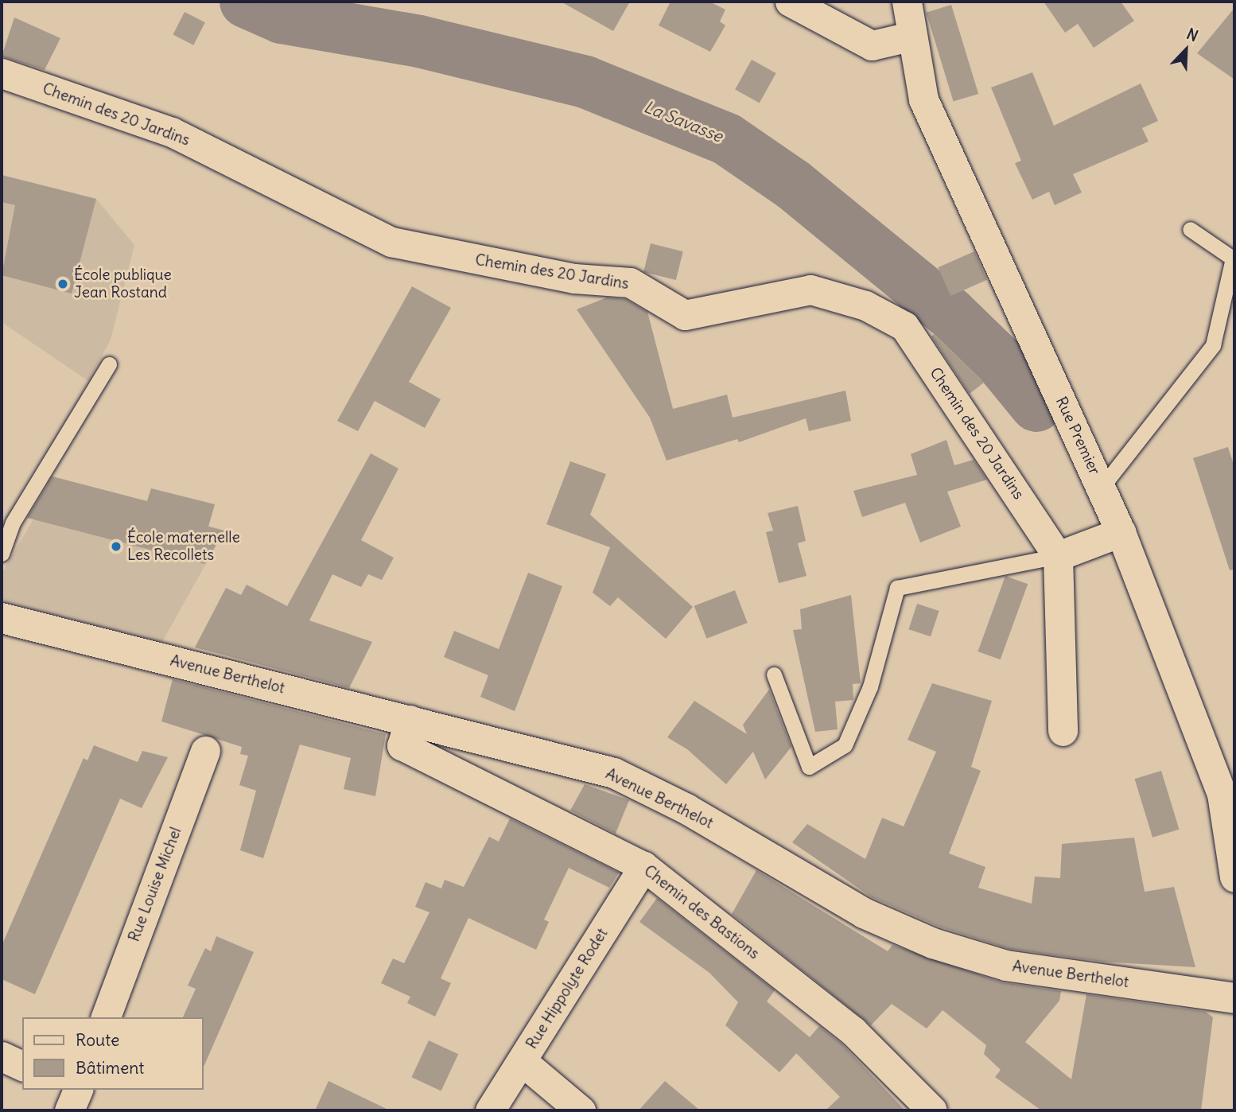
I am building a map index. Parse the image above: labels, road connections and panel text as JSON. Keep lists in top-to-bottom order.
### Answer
{
  "streets": {
    "main road": ["Avenue Berthelot"],
    "street": [
      "Chemin des 20 Jardins",
      "Rue Premier",
      "Rue Louise Michel",
      "Chemin des Bastions",
      "Rue Hippolyte Rodet"
    ]
  },
  "crossings": [
    ["Avenue Berthelot", "Chemin des Bastions"],
    ["Chemin des Bastions", "Rue Hippolyte Rodet"]
  ],
  "water": ["La Savasse"],
  "places": ["École publique Jean Rostand", "École maternelle Les Recollets"],
  "legend": ["Route", "Bâtiment"],
  "north": "top right"
}
